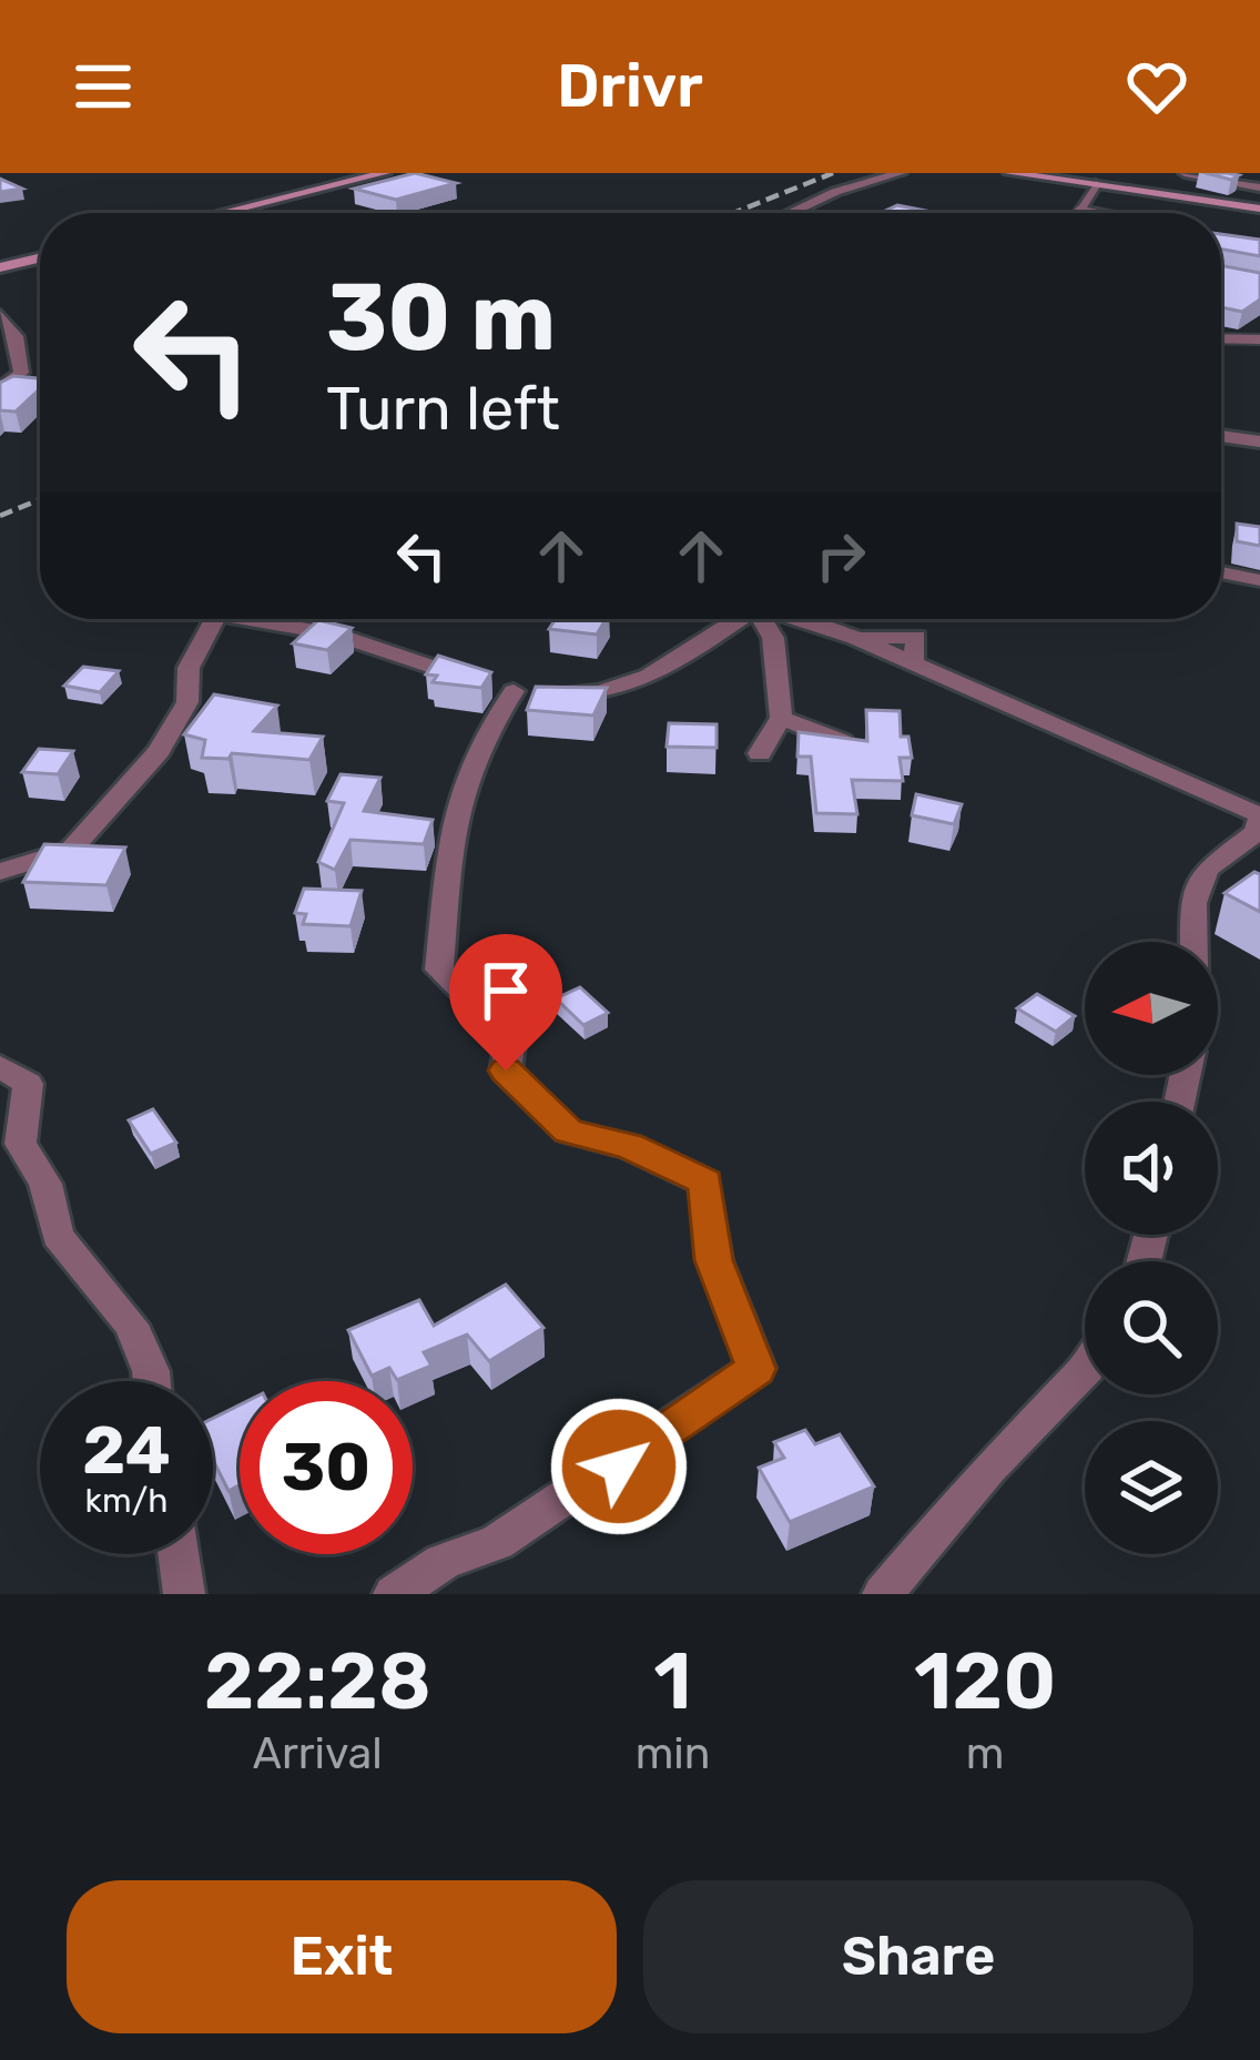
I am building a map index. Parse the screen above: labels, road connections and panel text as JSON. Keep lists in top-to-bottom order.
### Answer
{
  "north": "left",
  "page": {
    "header": "Drivr",
    "turn": ["30 m", "Turn left"],
    "speed": "24 km/h",
    "limit": "30",
    "eta": [
      "22:28",
      "Arrival",
      "1",
      "min",
      "120",
      "m"
    ],
    "buttons": ["Exit", "Share"]
  }
}
